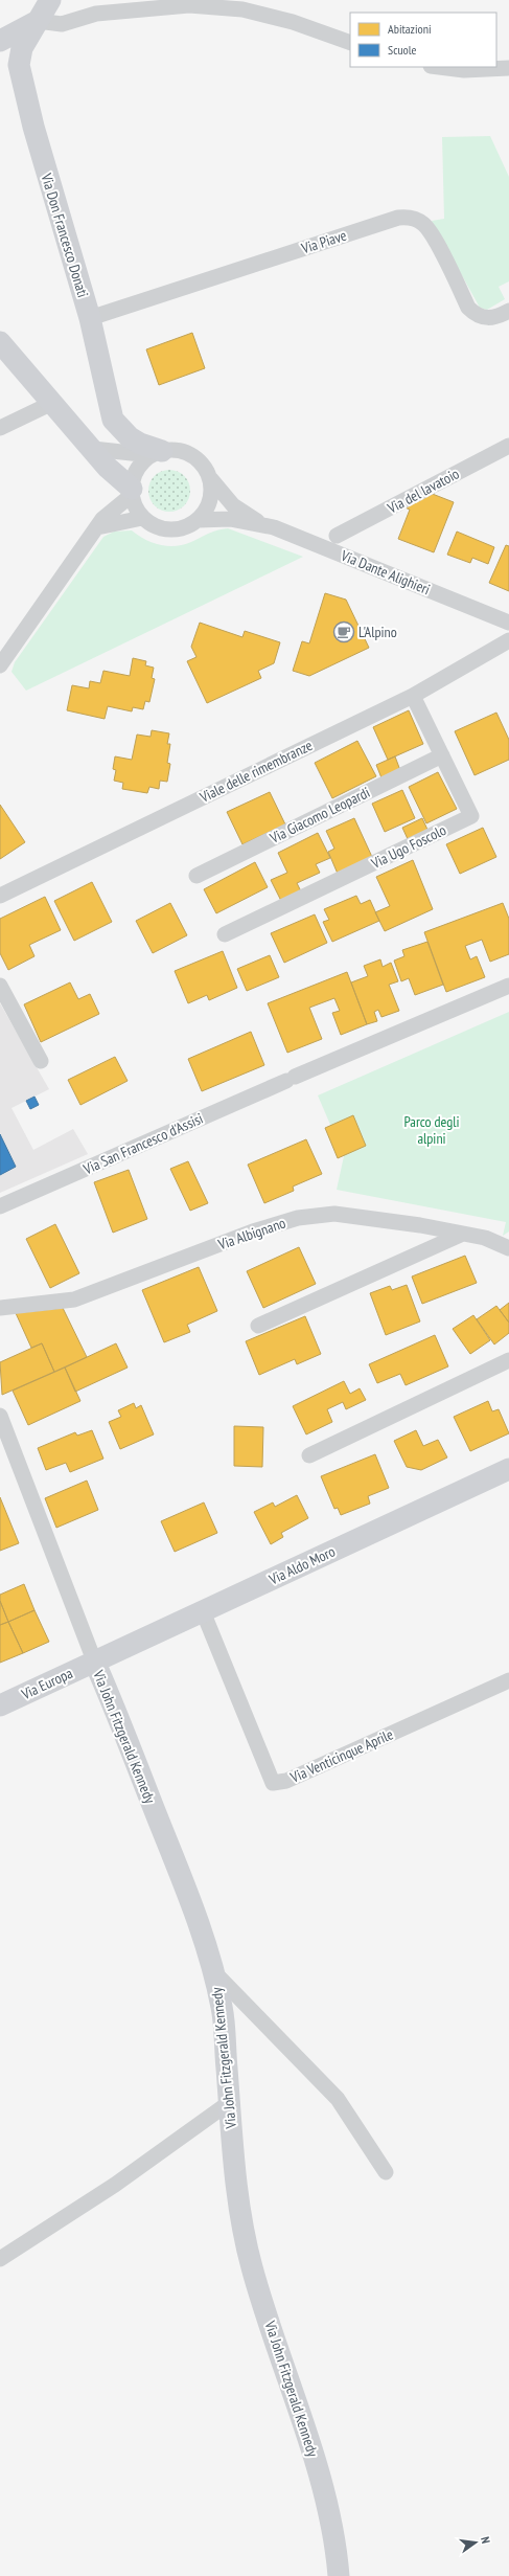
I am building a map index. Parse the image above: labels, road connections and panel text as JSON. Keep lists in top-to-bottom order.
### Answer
{
  "streets": {
    "street": [
      "Via Don Francesco Donati",
      "Via Piave",
      "Via del lavatoio",
      "Via Dante Alighieri",
      "Viale delle rimembranze",
      "Via Giacomo Leopardi",
      "Via Ugo Foscolo",
      "Via San Francesco d'Assisi",
      "Via Albignano",
      "Via Aldo Moro",
      "Via Europa",
      "Via John Fitzgerald Kennedy",
      "Via Venticinque Aprile"
    ]
  },
  "crossings": [
    ["Via Don Francesco Donati", "Via Piave"],
    ["Via Don Francesco Donati", "Via Dante Alighieri"],
    ["Viale delle rimembranze", "Via Ugo Foscolo"],
    ["Via Giacomo Leopardi", "Via Ugo Foscolo"],
    ["Via Aldo Moro", "Via Europa"],
    ["Via Aldo Moro", "Via John Fitzgerald Kennedy"],
    ["Via Aldo Moro", "Via Venticinque Aprile"],
    ["Via Europa", "Via John Fitzgerald Kennedy"]
  ],
  "parks": ["Parco degli alpini"],
  "places": {
    "cafe": ["L'Alpino"]
  },
  "legend": ["Abitazioni", "Scuole"],
  "north": "right"
}
